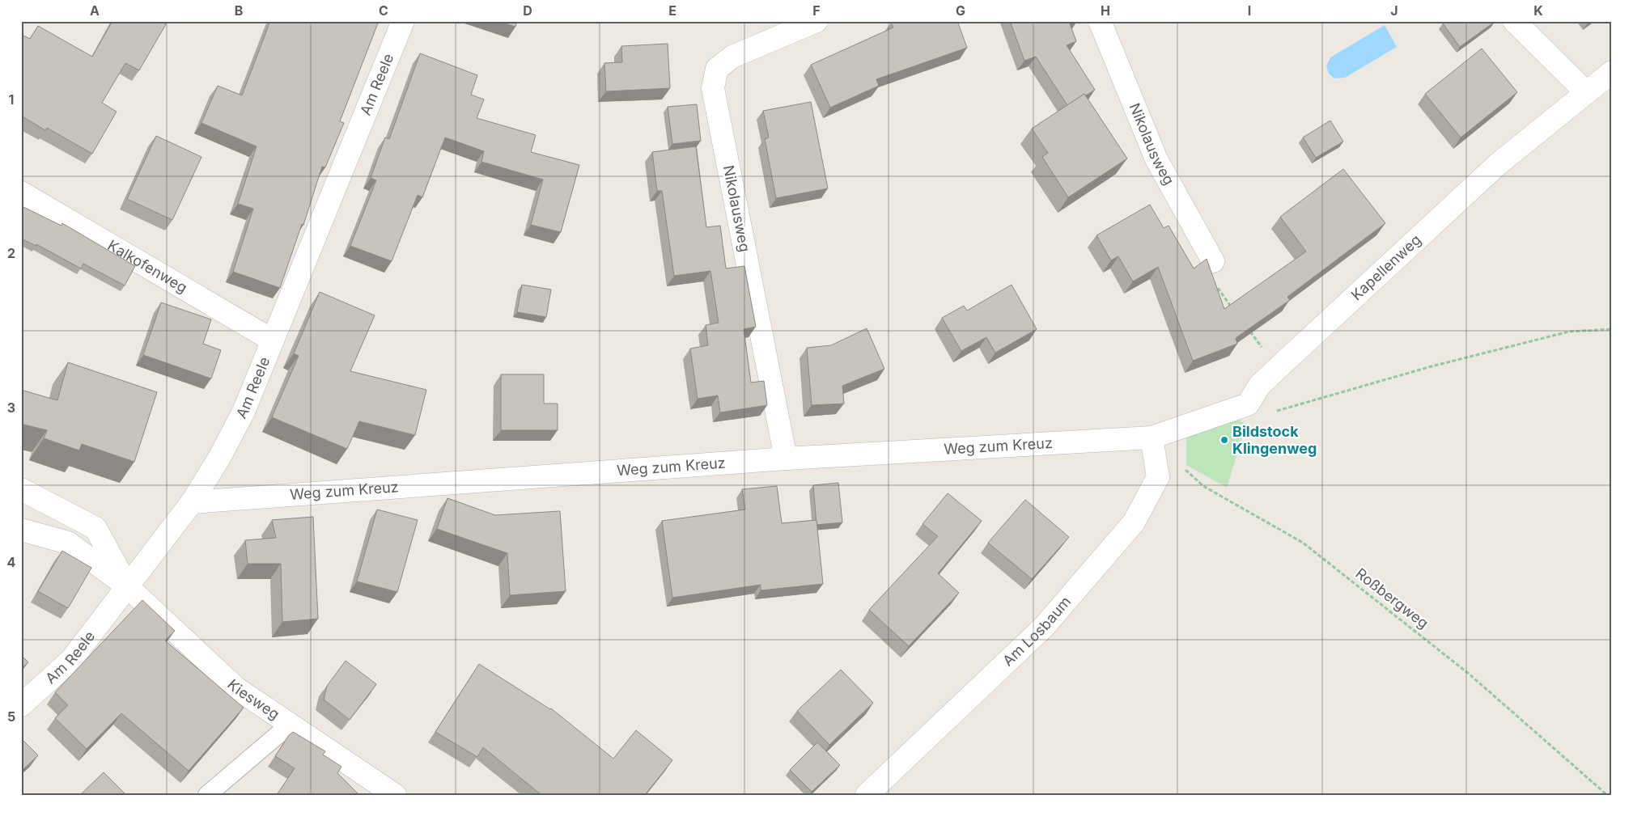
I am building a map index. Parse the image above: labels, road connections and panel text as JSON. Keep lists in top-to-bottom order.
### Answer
{
  "streets": {
    "street": [
      "Am Reele",
      "Nikolausweg",
      "Kalkofenweg",
      "Kapellenweg",
      "Weg zum Kreuz",
      "Am Losbaum",
      "Kiesweg"
    ],
    "path": ["Roßbergweg"]
  },
  "crossings": [
    ["Am Reele", "Kalkofenweg"],
    ["Am Reele", "Weg zum Kreuz"],
    ["Am Reele", "Kiesweg"],
    ["Nikolausweg", "Weg zum Kreuz"],
    ["Weg zum Kreuz", "Roßbergweg"],
    ["Weg zum Kreuz", "Am Losbaum"],
    ["Roßbergweg", "Am Losbaum"]
  ],
  "places": ["Bildstock Klingenweg"],
  "grid": {
    "columns": [
      "A",
      "B",
      "C",
      "D",
      "E",
      "F",
      "G",
      "H",
      "I",
      "J",
      "K"
    ],
    "rows": [
      "1",
      "2",
      "3",
      "4",
      "5"
    ]
  }
}
